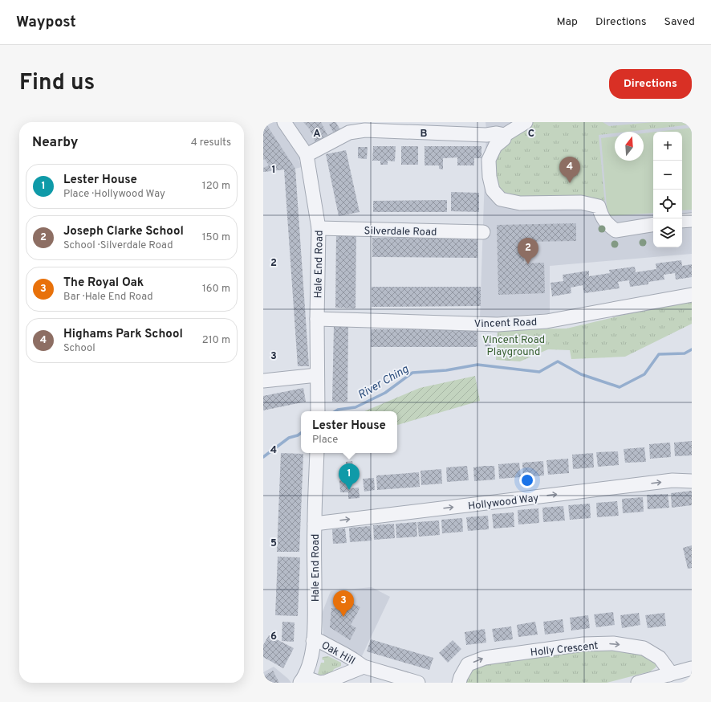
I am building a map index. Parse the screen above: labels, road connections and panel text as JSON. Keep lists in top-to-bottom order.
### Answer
{
  "streets": {
    "street": [
      "Silverdale Road",
      "Hale End Road",
      "Vincent Road",
      "Hollywood Way",
      "Holly Crescent",
      "Oak Hill"
    ]
  },
  "crossings": [
    ["Silverdale Road", "Hale End Road"],
    ["Hale End Road", "Vincent Road"],
    ["Hale End Road", "Hollywood Way"],
    ["Hale End Road", "Oak Hill"]
  ],
  "one_way": ["Hollywood Way", "Holly Crescent"],
  "water": ["River Ching"],
  "parks": ["Vincent Road Playground"],
  "north": "top",
  "page": {
    "header": "Waypost",
    "nav": ["Map", "Directions", "Saved"],
    "title": "Find us",
    "buttons": "Directions",
    "heading": ["Nearby", "4 results"],
    "map_buttons": ["+", "−"],
    "pins": [
      "4",
      "2",
      "1",
      "3"
    ],
    "list": [
      {
        "mark": "1",
        "name": "Lester House",
        "note": "Place · Hollywood Way",
        "value": "120 m"
      },
      {
        "mark": "2",
        "name": "Joseph Clarke School",
        "note": "School · Silverdale Road",
        "value": "150 m"
      },
      {
        "mark": "3",
        "name": "The Royal Oak",
        "note": "Bar · Hale End Road",
        "value": "160 m"
      },
      {
        "mark": "4",
        "name": "Highams Park School",
        "note": "School",
        "value": "210 m"
      }
    ],
    "popup": ["Lester House", "Place"]
  },
  "grid": {
    "columns": ["A", "B", "C"],
    "rows": [
      "1",
      "2",
      "3",
      "4",
      "5",
      "6"
    ]
  }
}
